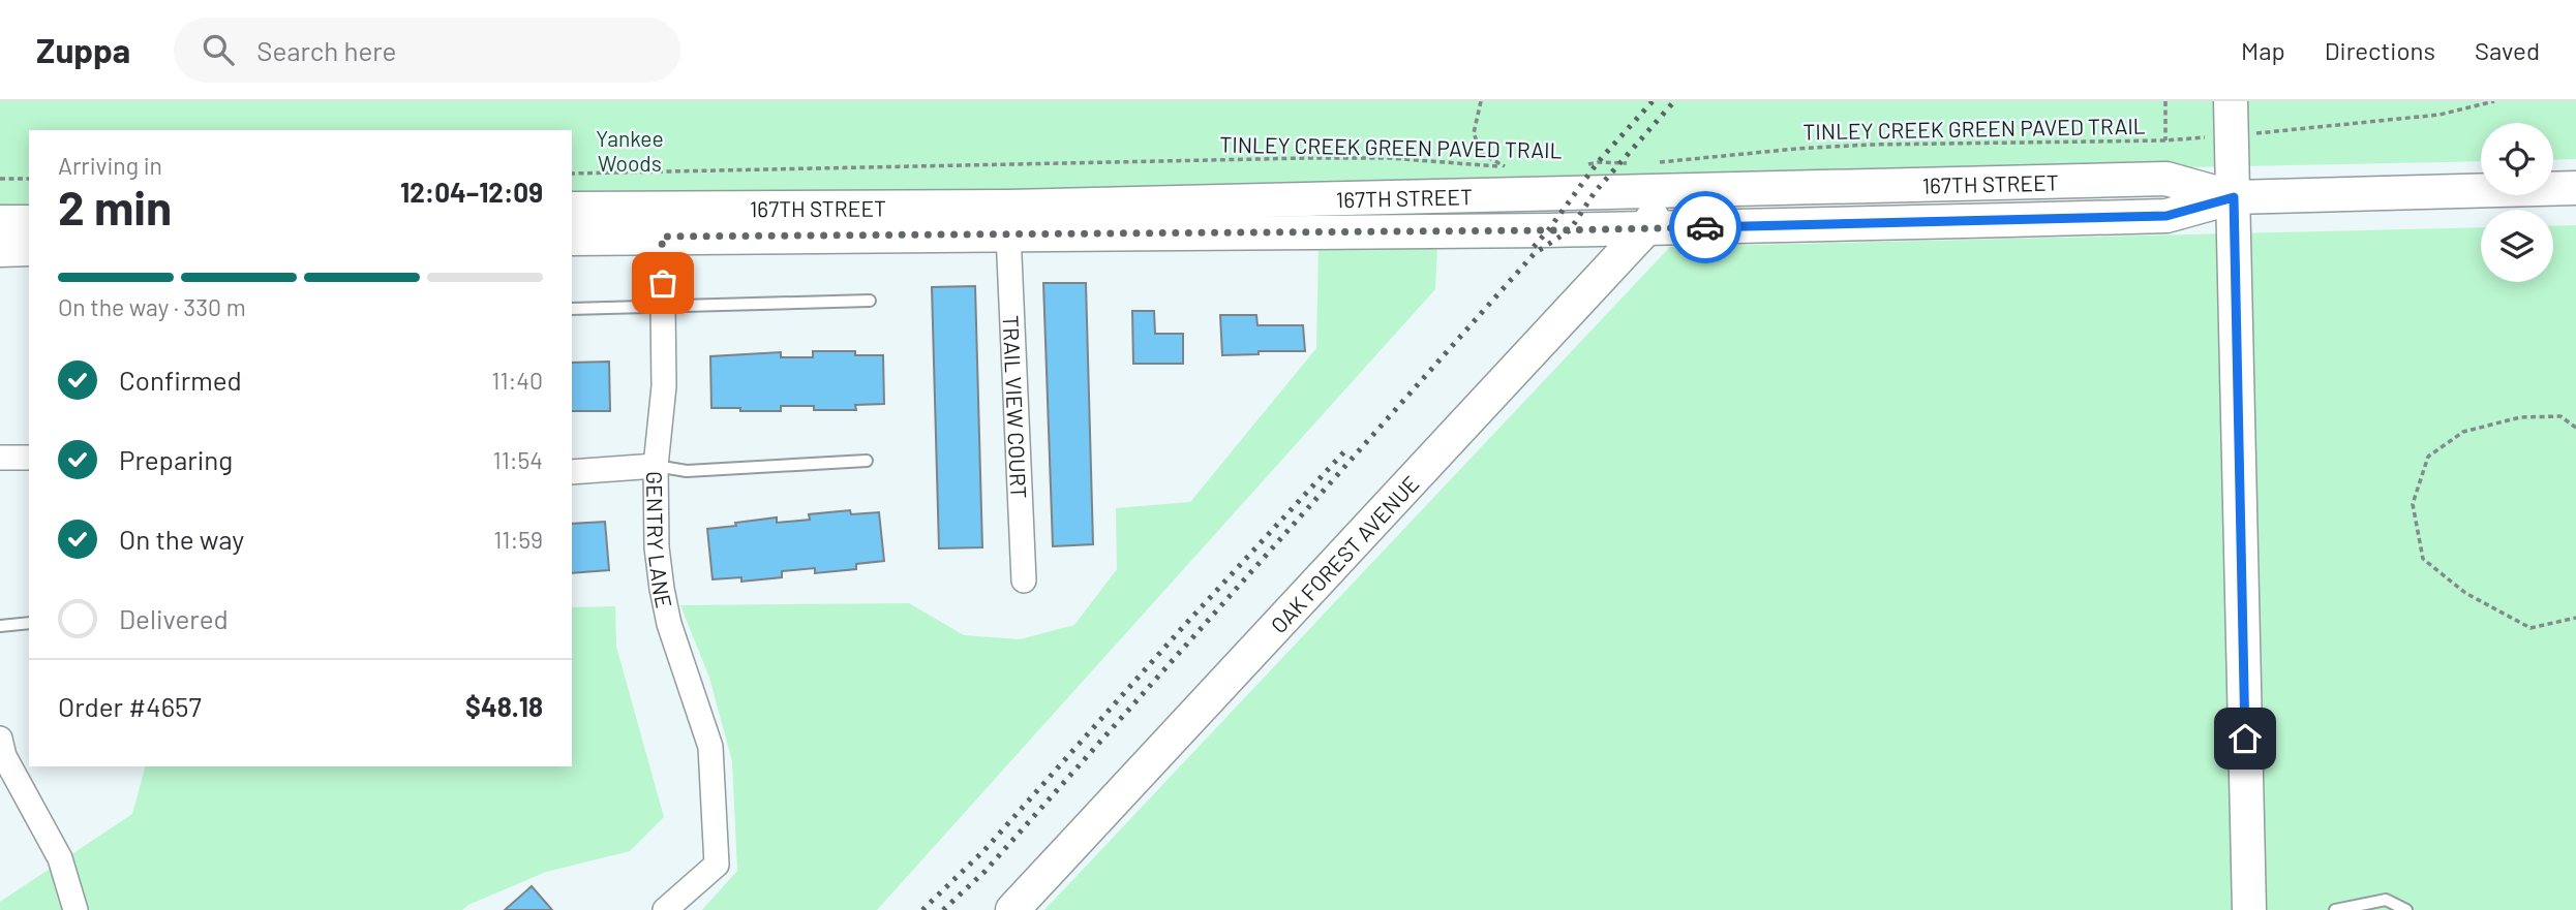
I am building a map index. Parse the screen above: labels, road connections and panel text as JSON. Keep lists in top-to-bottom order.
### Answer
{
  "streets": {
    "main road": ["167TH STREET", "OAK FOREST AVENUE"],
    "street": ["TRAIL VIEW COURT", "GENTRY LANE"],
    "path": ["TINLEY CREEK GREEN PAVED TRAIL"]
  },
  "crossings": [
    ["TINLEY CREEK GREEN PAVED TRAIL", "167TH STREET"],
    ["TINLEY CREEK GREEN PAVED TRAIL", "OAK FOREST AVENUE"],
    ["167TH STREET", "TRAIL VIEW COURT"],
    ["167TH STREET", "GENTRY LANE"],
    ["167TH STREET", "OAK FOREST AVENUE"]
  ],
  "parks": ["Yankee Woods"],
  "page": {
    "header": "Zuppa",
    "search": "Search here",
    "nav": ["Map", "Directions", "Saved"],
    "heading": ["2 min", "Arriving in", "12:04–12:09"],
    "panel": ["Order #4657", "$48.18"],
    "bar": "On the way · 330 m",
    "list": [
      ["Confirmed", "11:40"],
      ["Preparing", "11:54"],
      ["On the way", "11:59"],
      "Delivered"
    ]
  }
}
